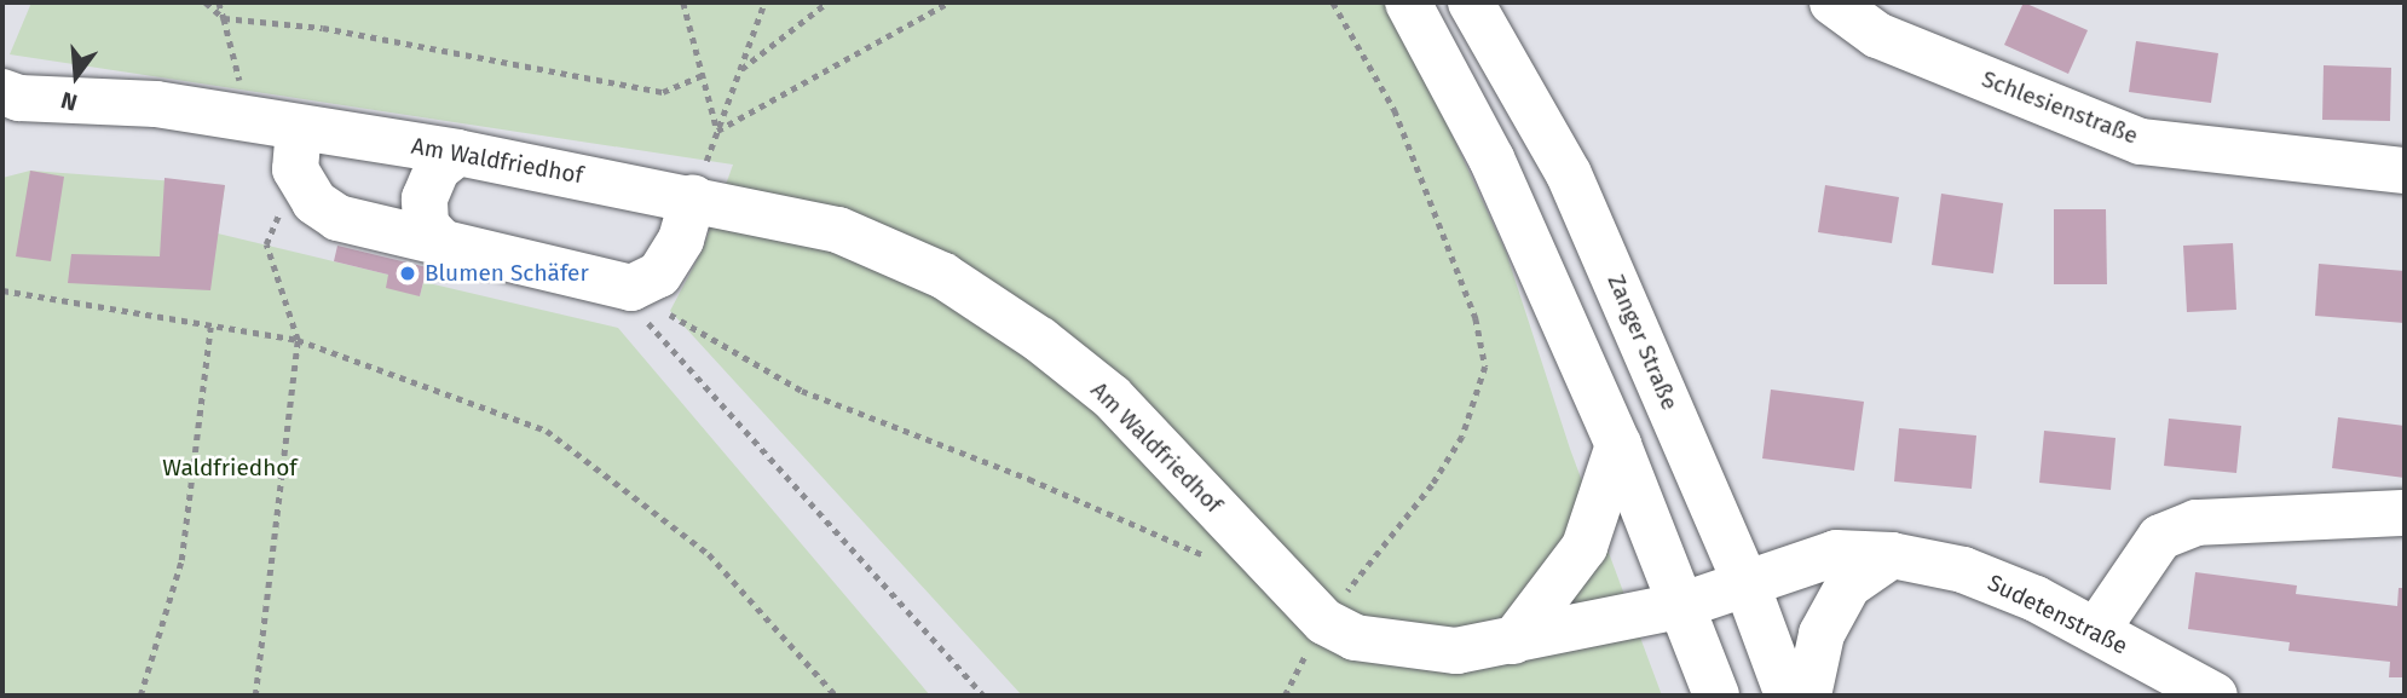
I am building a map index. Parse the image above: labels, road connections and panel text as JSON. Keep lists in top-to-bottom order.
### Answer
{
  "streets": {
    "street": [
      "Schlesienstraße",
      "Am Waldfriedhof",
      "Zanger Straße",
      "Sudetenstraße"
    ]
  },
  "crossings": [
    ["Am Waldfriedhof", "Sudetenstraße"],
    ["Zanger Straße", "Sudetenstraße"]
  ],
  "parks": ["Waldfriedhof"],
  "places": ["Blumen Schäfer"],
  "north": "bottom"
}
